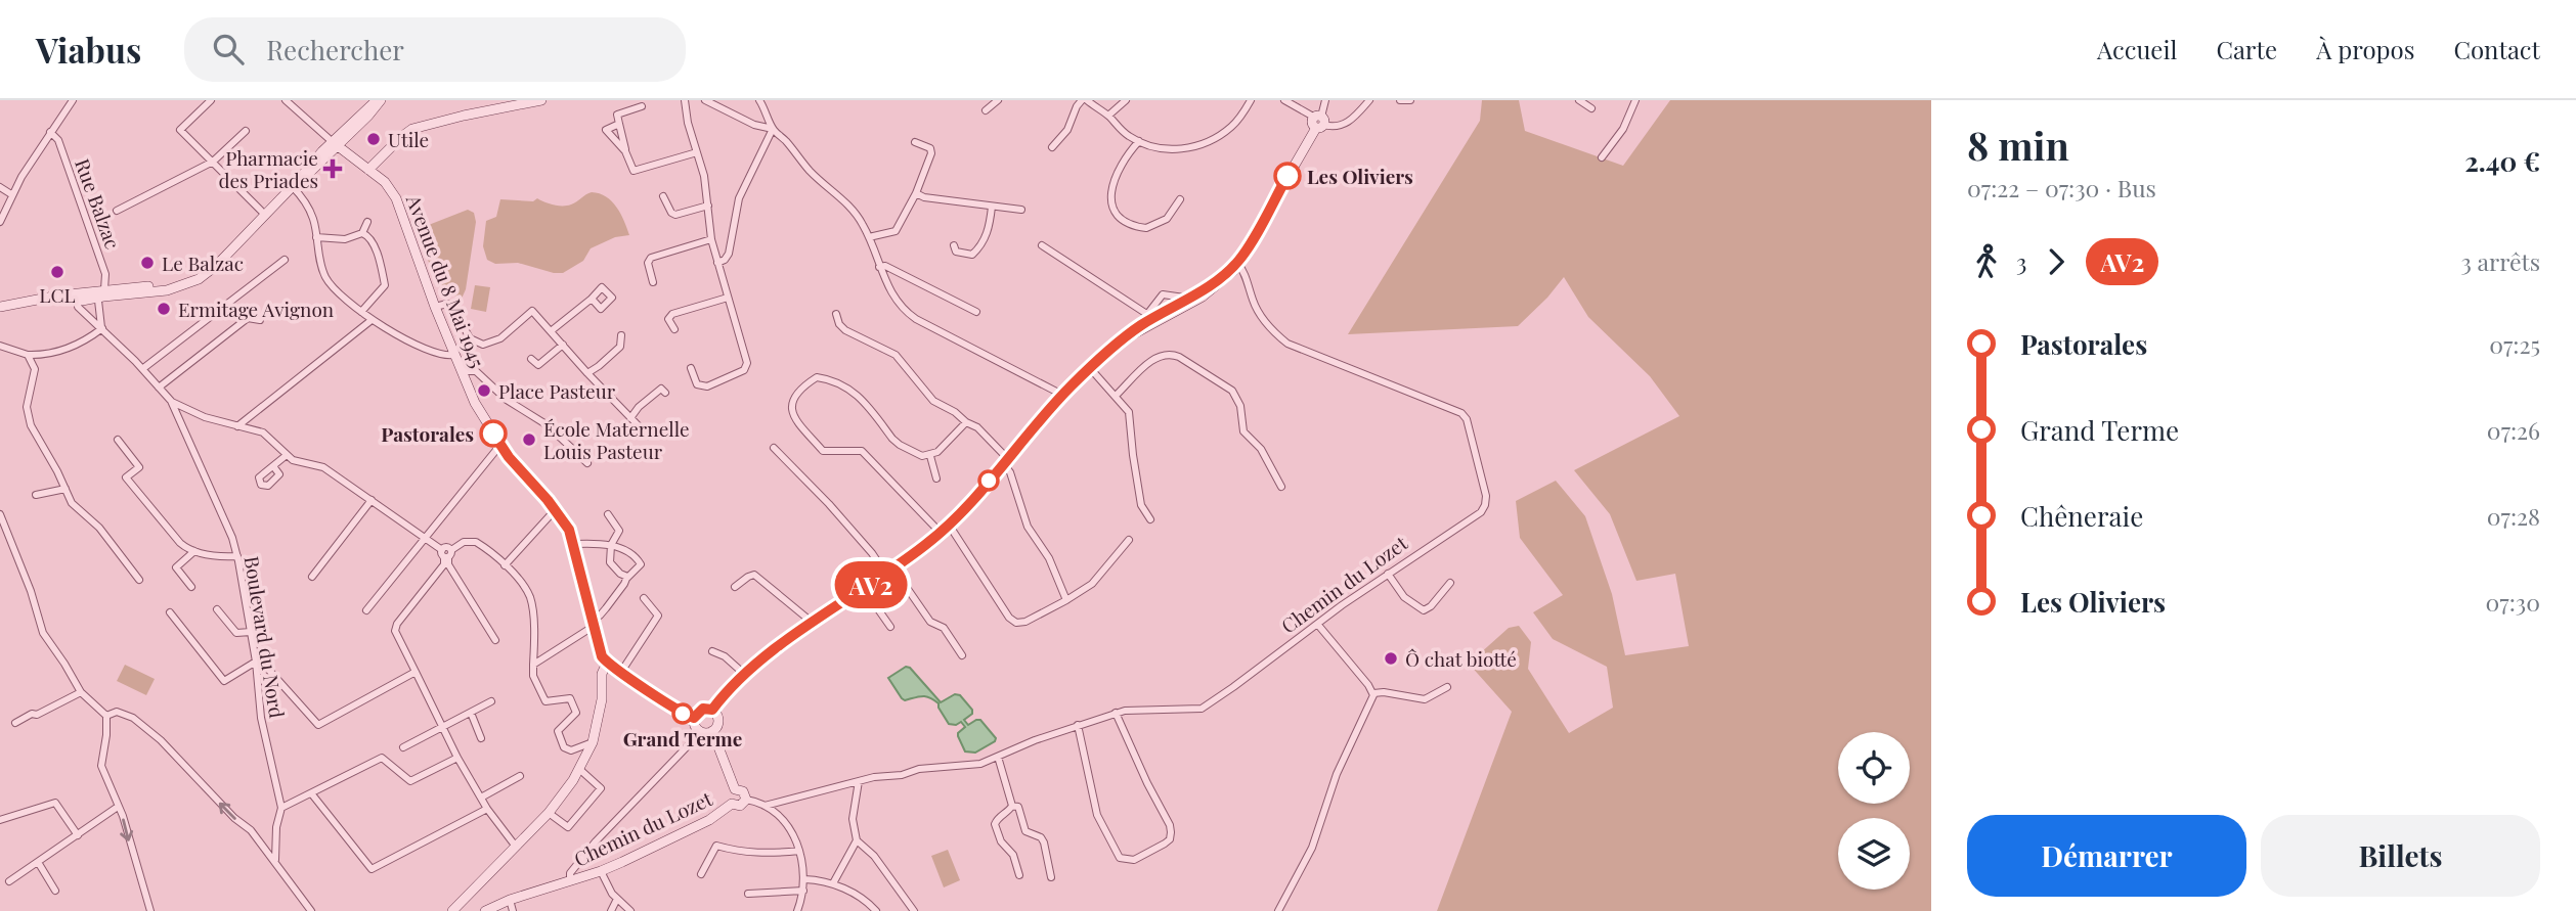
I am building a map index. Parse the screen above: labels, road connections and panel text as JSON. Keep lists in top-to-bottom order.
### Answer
{
  "streets": {
    "street": [
      "Rue Balzac",
      "Avenue du 8 Mai 1945",
      "Chemin du Lozet",
      "Boulevard du Nord"
    ]
  },
  "places": {
    "other": [
      "Utile",
      "Les Oliviers",
      "Le Balzac",
      "LCL",
      "Ermitage Avignon",
      "Place Pasteur",
      "Pastorales",
      "École Maternelle Louis Pasteur",
      "Ô chat biotté",
      "Grand Terme"
    ],
    "health": ["Pharmacie des Priades"]
  },
  "lines": ["bus line AV2"],
  "page": {
    "header": "Viabus",
    "search": "Rechercher",
    "nav": [
      "Accueil",
      "Carte",
      "À propos",
      "Contact"
    ],
    "on_map": "AV2",
    "heading": ["8 min", "07:22 – 07:30 · Bus", "2.40 €"],
    "legs": ["3", "AV2", "3 arrêts"],
    "list": [
      {
        "name": "Pastorales",
        "value": "07:25"
      },
      {
        "name": "Grand Terme",
        "value": "07:26"
      },
      {
        "name": "Chêneraie",
        "value": "07:28"
      },
      {
        "name": "Les Oliviers",
        "value": "07:30"
      }
    ],
    "buttons": ["Démarrer", "Billets"]
  }
}
